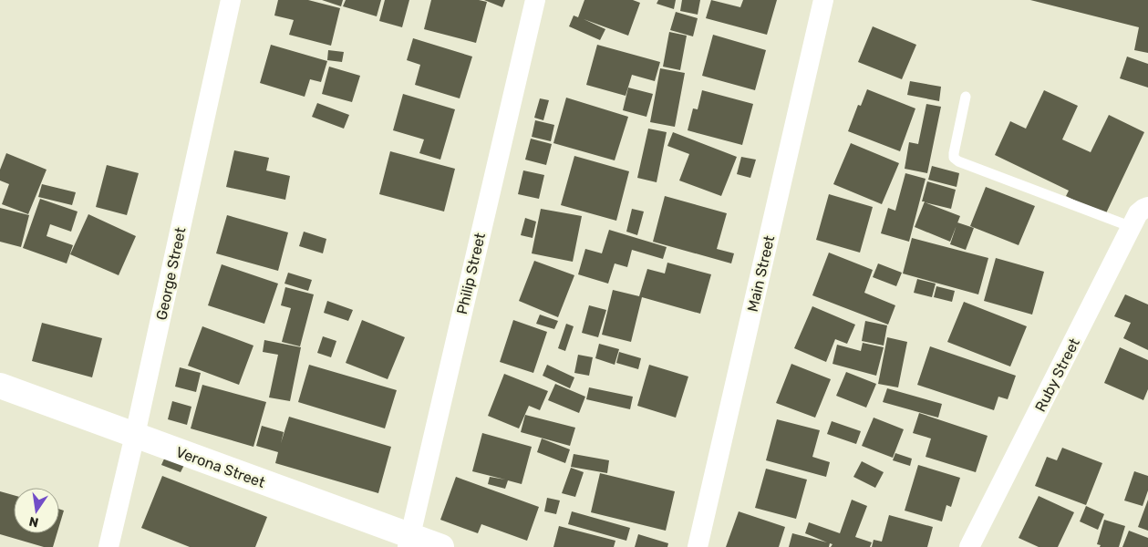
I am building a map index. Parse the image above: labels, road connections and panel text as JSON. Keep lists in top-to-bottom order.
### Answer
{
  "streets": {
    "main road": ["Verona Street"],
    "street": [
      "George Street",
      "Philip Street",
      "Main Street",
      "Ruby Street"
    ]
  },
  "crossings": [
    ["George Street", "Verona Street"],
    ["Philip Street", "Verona Street"]
  ],
  "north": "bottom"
}
